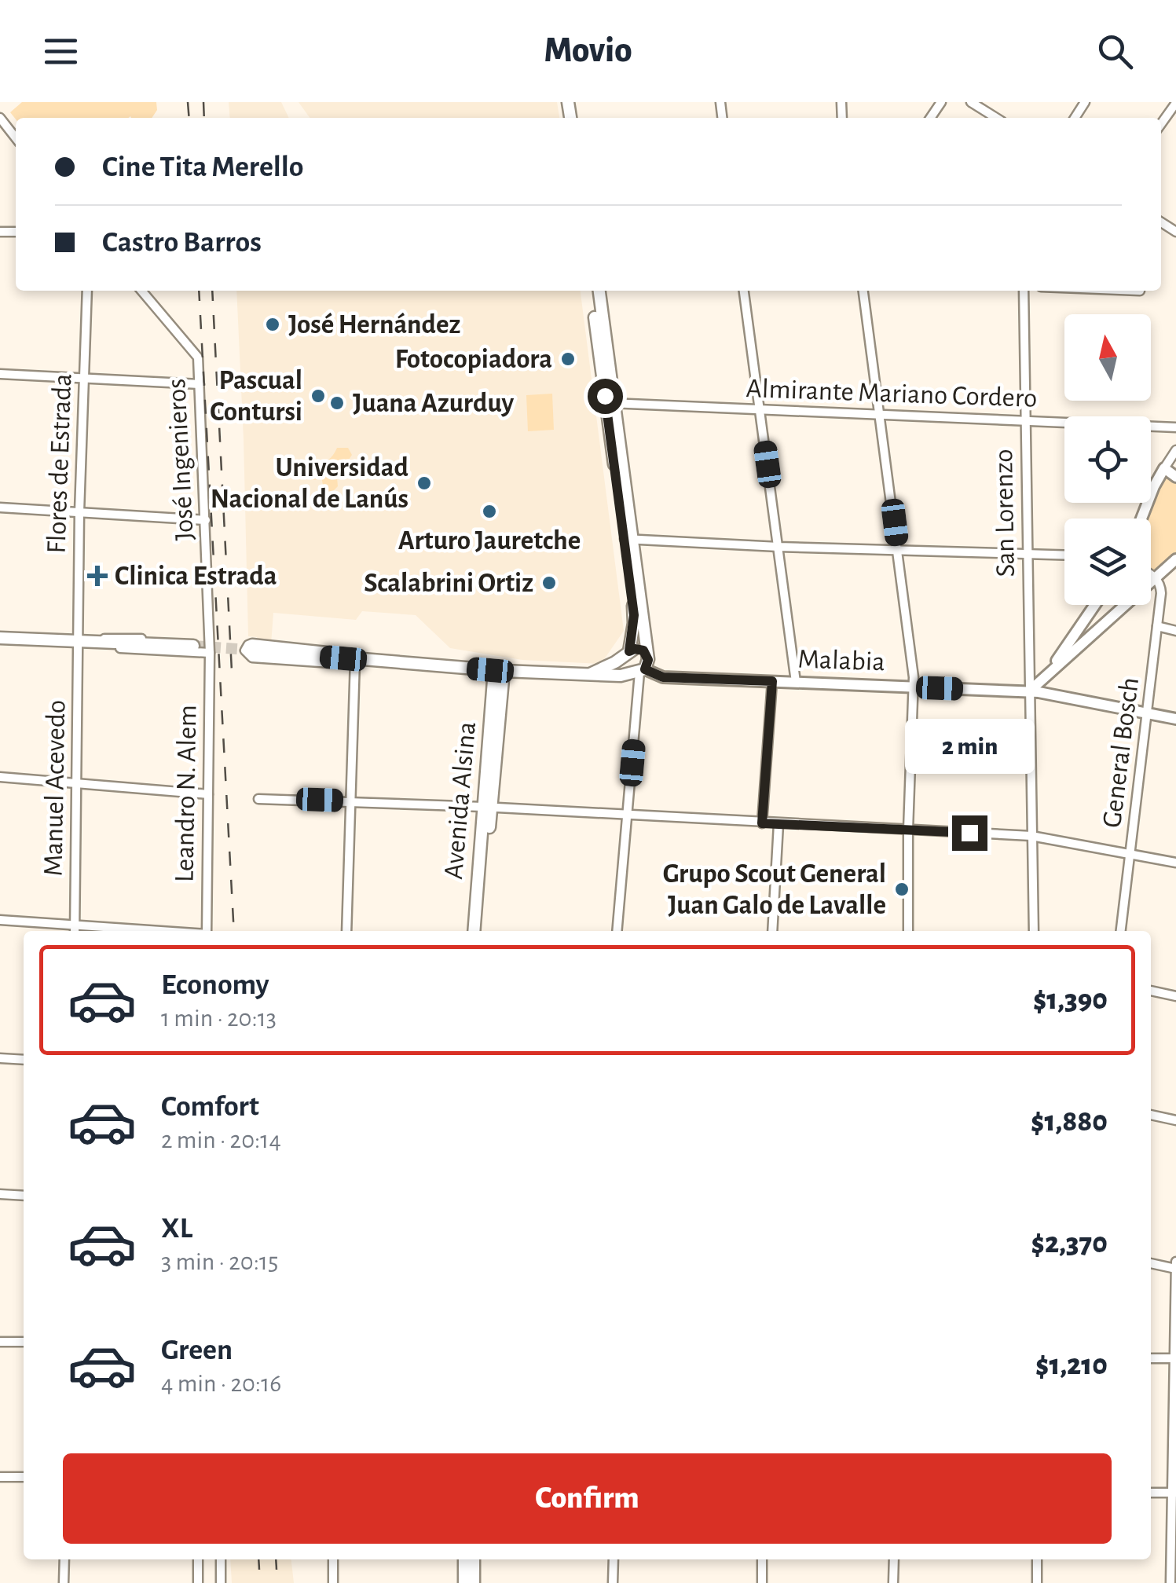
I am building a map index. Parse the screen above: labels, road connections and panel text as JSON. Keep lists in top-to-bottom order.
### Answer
{
  "streets": {
    "main road": ["Malabia", "Avenida Alsina"],
    "street": [
      "Almirante Mariano Cordero",
      "José Ingenieros",
      "Flores de Estrada",
      "San Lorenzo",
      "General Bosch",
      "Manuel Acevedo",
      "Leandro N. Alem"
    ]
  },
  "crossings": [
    ["Almirante Mariano Cordero", "San Lorenzo"],
    ["José Ingenieros", "Leandro N. Alem"],
    ["Flores de Estrada", "Manuel Acevedo"],
    ["San Lorenzo", "Malabia"],
    ["Malabia", "General Bosch"],
    ["Malabia", "Avenida Alsina"]
  ],
  "places": {
    "other": [
      "José Hernández",
      "Fotocopiadora",
      "Pascual Contursi",
      "Juana Azurduy",
      "Universidad Nacional de Lanús",
      "Arturo Jauretche",
      "Scalabrini Ortiz",
      "Grupo Scout General Juan Galo de Lavalle"
    ],
    "health": ["Clinica Estrada"]
  },
  "north": "top",
  "page": {
    "header": "Movio",
    "banner": ["Cine Tita Merello", "Castro Barros"],
    "bubble": "2 min",
    "list": [
      {
        "name": "Economy",
        "note": "1 min · 20:13",
        "value": "$1,390"
      },
      {
        "name": "Comfort",
        "note": "2 min · 20:14",
        "value": "$1,880"
      },
      {
        "name": "XL",
        "note": "3 min · 20:15",
        "value": "$2,370"
      },
      {
        "name": "Green",
        "note": "4 min · 20:16",
        "value": "$1,210"
      }
    ],
    "buttons": "Confirm"
  }
}
